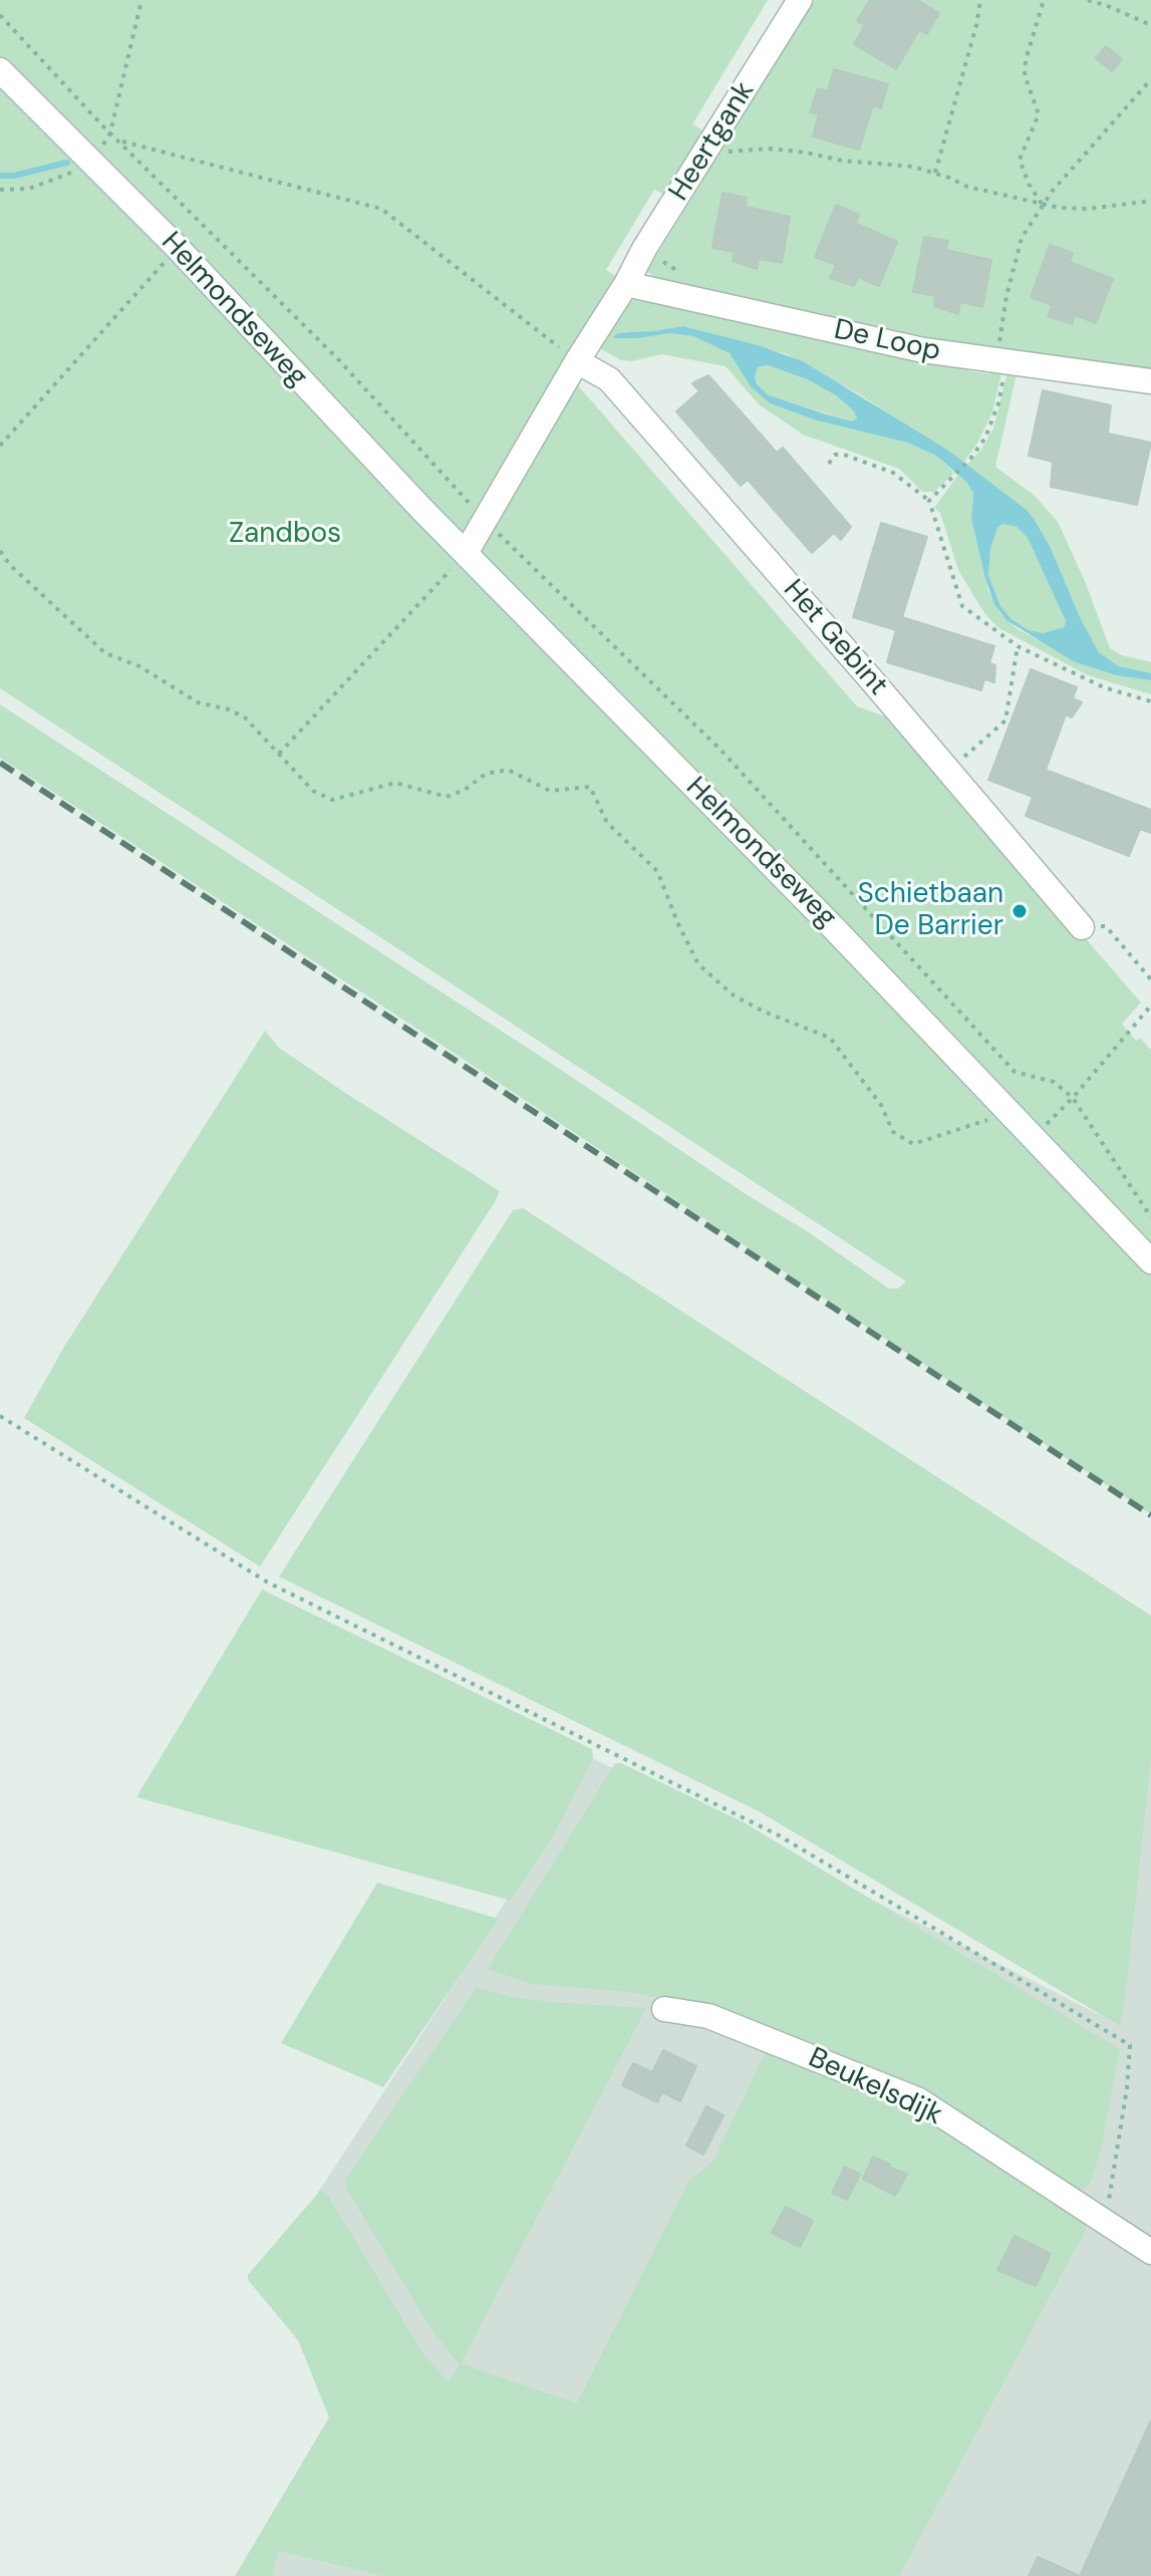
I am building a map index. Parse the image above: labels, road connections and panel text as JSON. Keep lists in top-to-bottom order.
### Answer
{
  "streets": {
    "street": [
      "Heertgank",
      "Helmondseweg",
      "De Loop",
      "Het Gebint",
      "Beukelsdijk"
    ]
  },
  "crossings": [
    ["Heertgank", "De Loop"]
  ],
  "parks": ["Zandbos"],
  "places": ["Schietbaan De Barrier"]
}
